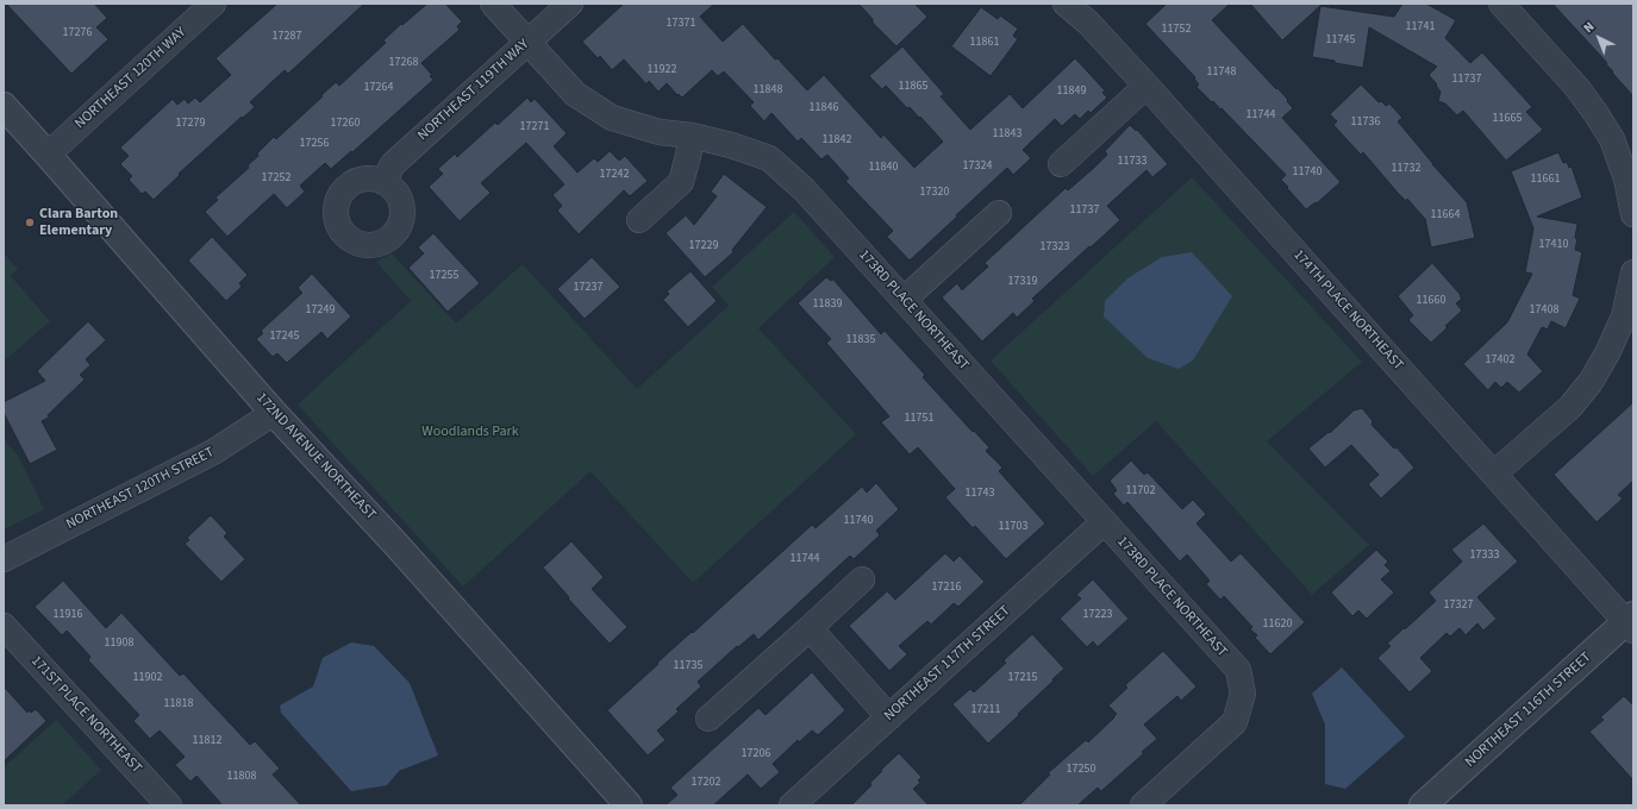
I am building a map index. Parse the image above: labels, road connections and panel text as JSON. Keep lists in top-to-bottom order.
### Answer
{
  "streets": {
    "street": [
      "NORTHEAST 120TH WAY",
      "NORTHEAST 119TH WAY",
      "173RD PLACE NORTHEAST",
      "174TH PLACE NORTHEAST",
      "172ND AVENUE NORTHEAST",
      "NORTHEAST 120TH STREET",
      "NORTHEAST 117TH STREET",
      "NORTHEAST 116TH STREET",
      "171ST PLACE NORTHEAST"
    ]
  },
  "crossings": [
    ["NORTHEAST 120TH WAY", "172ND AVENUE NORTHEAST"],
    ["NORTHEAST 119TH WAY", "173RD PLACE NORTHEAST"],
    ["173RD PLACE NORTHEAST", "NORTHEAST 117TH STREET"],
    ["174TH PLACE NORTHEAST", "NORTHEAST 116TH STREET"],
    ["172ND AVENUE NORTHEAST", "NORTHEAST 120TH STREET"]
  ],
  "parks": ["Woodlands Park"],
  "places": ["Clara Barton Elementary"],
  "house_numbers": [
    "17371",
    "11741",
    "11752",
    "17276",
    "17287",
    "11745",
    "11861",
    "17268",
    "11922",
    "11748",
    "11737",
    "11865",
    "17264",
    "11848",
    "11849",
    "11846",
    "11744",
    "11665",
    "11736",
    "17279",
    "17260",
    "17271",
    "11843",
    "11842",
    "17256",
    "11733",
    "17324",
    "11840",
    "11732",
    "11740",
    "17242",
    "17252",
    "11661",
    "17320",
    "11737",
    "11664",
    "17410",
    "17229",
    "17323",
    "17255",
    "17319",
    "17237",
    "11660",
    "11839",
    "17249",
    "17408",
    "17245",
    "11835",
    "17402",
    "11751",
    "11702",
    "11743",
    "11740",
    "11703",
    "17333",
    "11744",
    "17216",
    "17327",
    "11916",
    "17223",
    "11620",
    "11908",
    "11735",
    "11902",
    "17215",
    "11818",
    "17211",
    "11812",
    "17206",
    "17250",
    "11808",
    "17202"
  ],
  "north": "top left"
}
